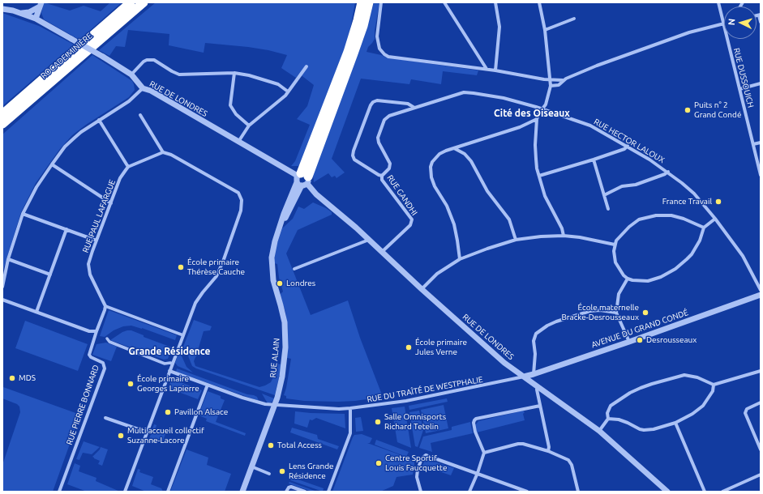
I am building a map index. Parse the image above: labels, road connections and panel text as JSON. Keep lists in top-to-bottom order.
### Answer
{
  "streets": {
    "highway": ["ROCADE MINIÈRE"],
    "street": [
      "RUE DUSSOUICH",
      "RUE DE LONDRES",
      "RUE HECTOR LALOUX",
      "RUE GANDHI",
      "RUE PAUL LAFARGUE",
      "AVENUE DU GRAND CONDÉ",
      "RUE ALAIN",
      "RUE DU TRAÎTÉ DE WESTPHALIE",
      "RUE PIERRE BONNARD"
    ]
  },
  "crossings": [
    ["RUE DE LONDRES", "RUE GANDHI"],
    ["RUE DE LONDRES", "AVENUE DU GRAND CONDÉ"],
    ["RUE DE LONDRES", "RUE ALAIN"],
    ["RUE DE LONDRES", "RUE DU TRAÎTÉ DE WESTPHALIE"],
    ["RUE HECTOR LALOUX", "RUE GANDHI"],
    ["AVENUE DU GRAND CONDÉ", "RUE DU TRAÎTÉ DE WESTPHALIE"],
    ["RUE ALAIN", "RUE DU TRAÎTÉ DE WESTPHALIE"]
  ],
  "districts": ["Cité des Oiseaux", "Grande Résidence"],
  "places": [
    "Puits n° 2 Grand Condé",
    "France Travail",
    "École primaire Thérèse Cauche",
    "Londres",
    "École maternelle Bracke-Desrousseaux",
    "Desrousseaux",
    "École primaire Jules Verne",
    "MDS",
    "École primaire Georges Lapierre",
    "Pavillon Alsace",
    "Salle Omnisports Richard Tetelin",
    "Multi accueil collectif Suzanne-Lacore",
    "Total Access",
    "Centre Sportif Louis Faucquette",
    "Lens Grande Résidence"
  ],
  "north": "left"
}
